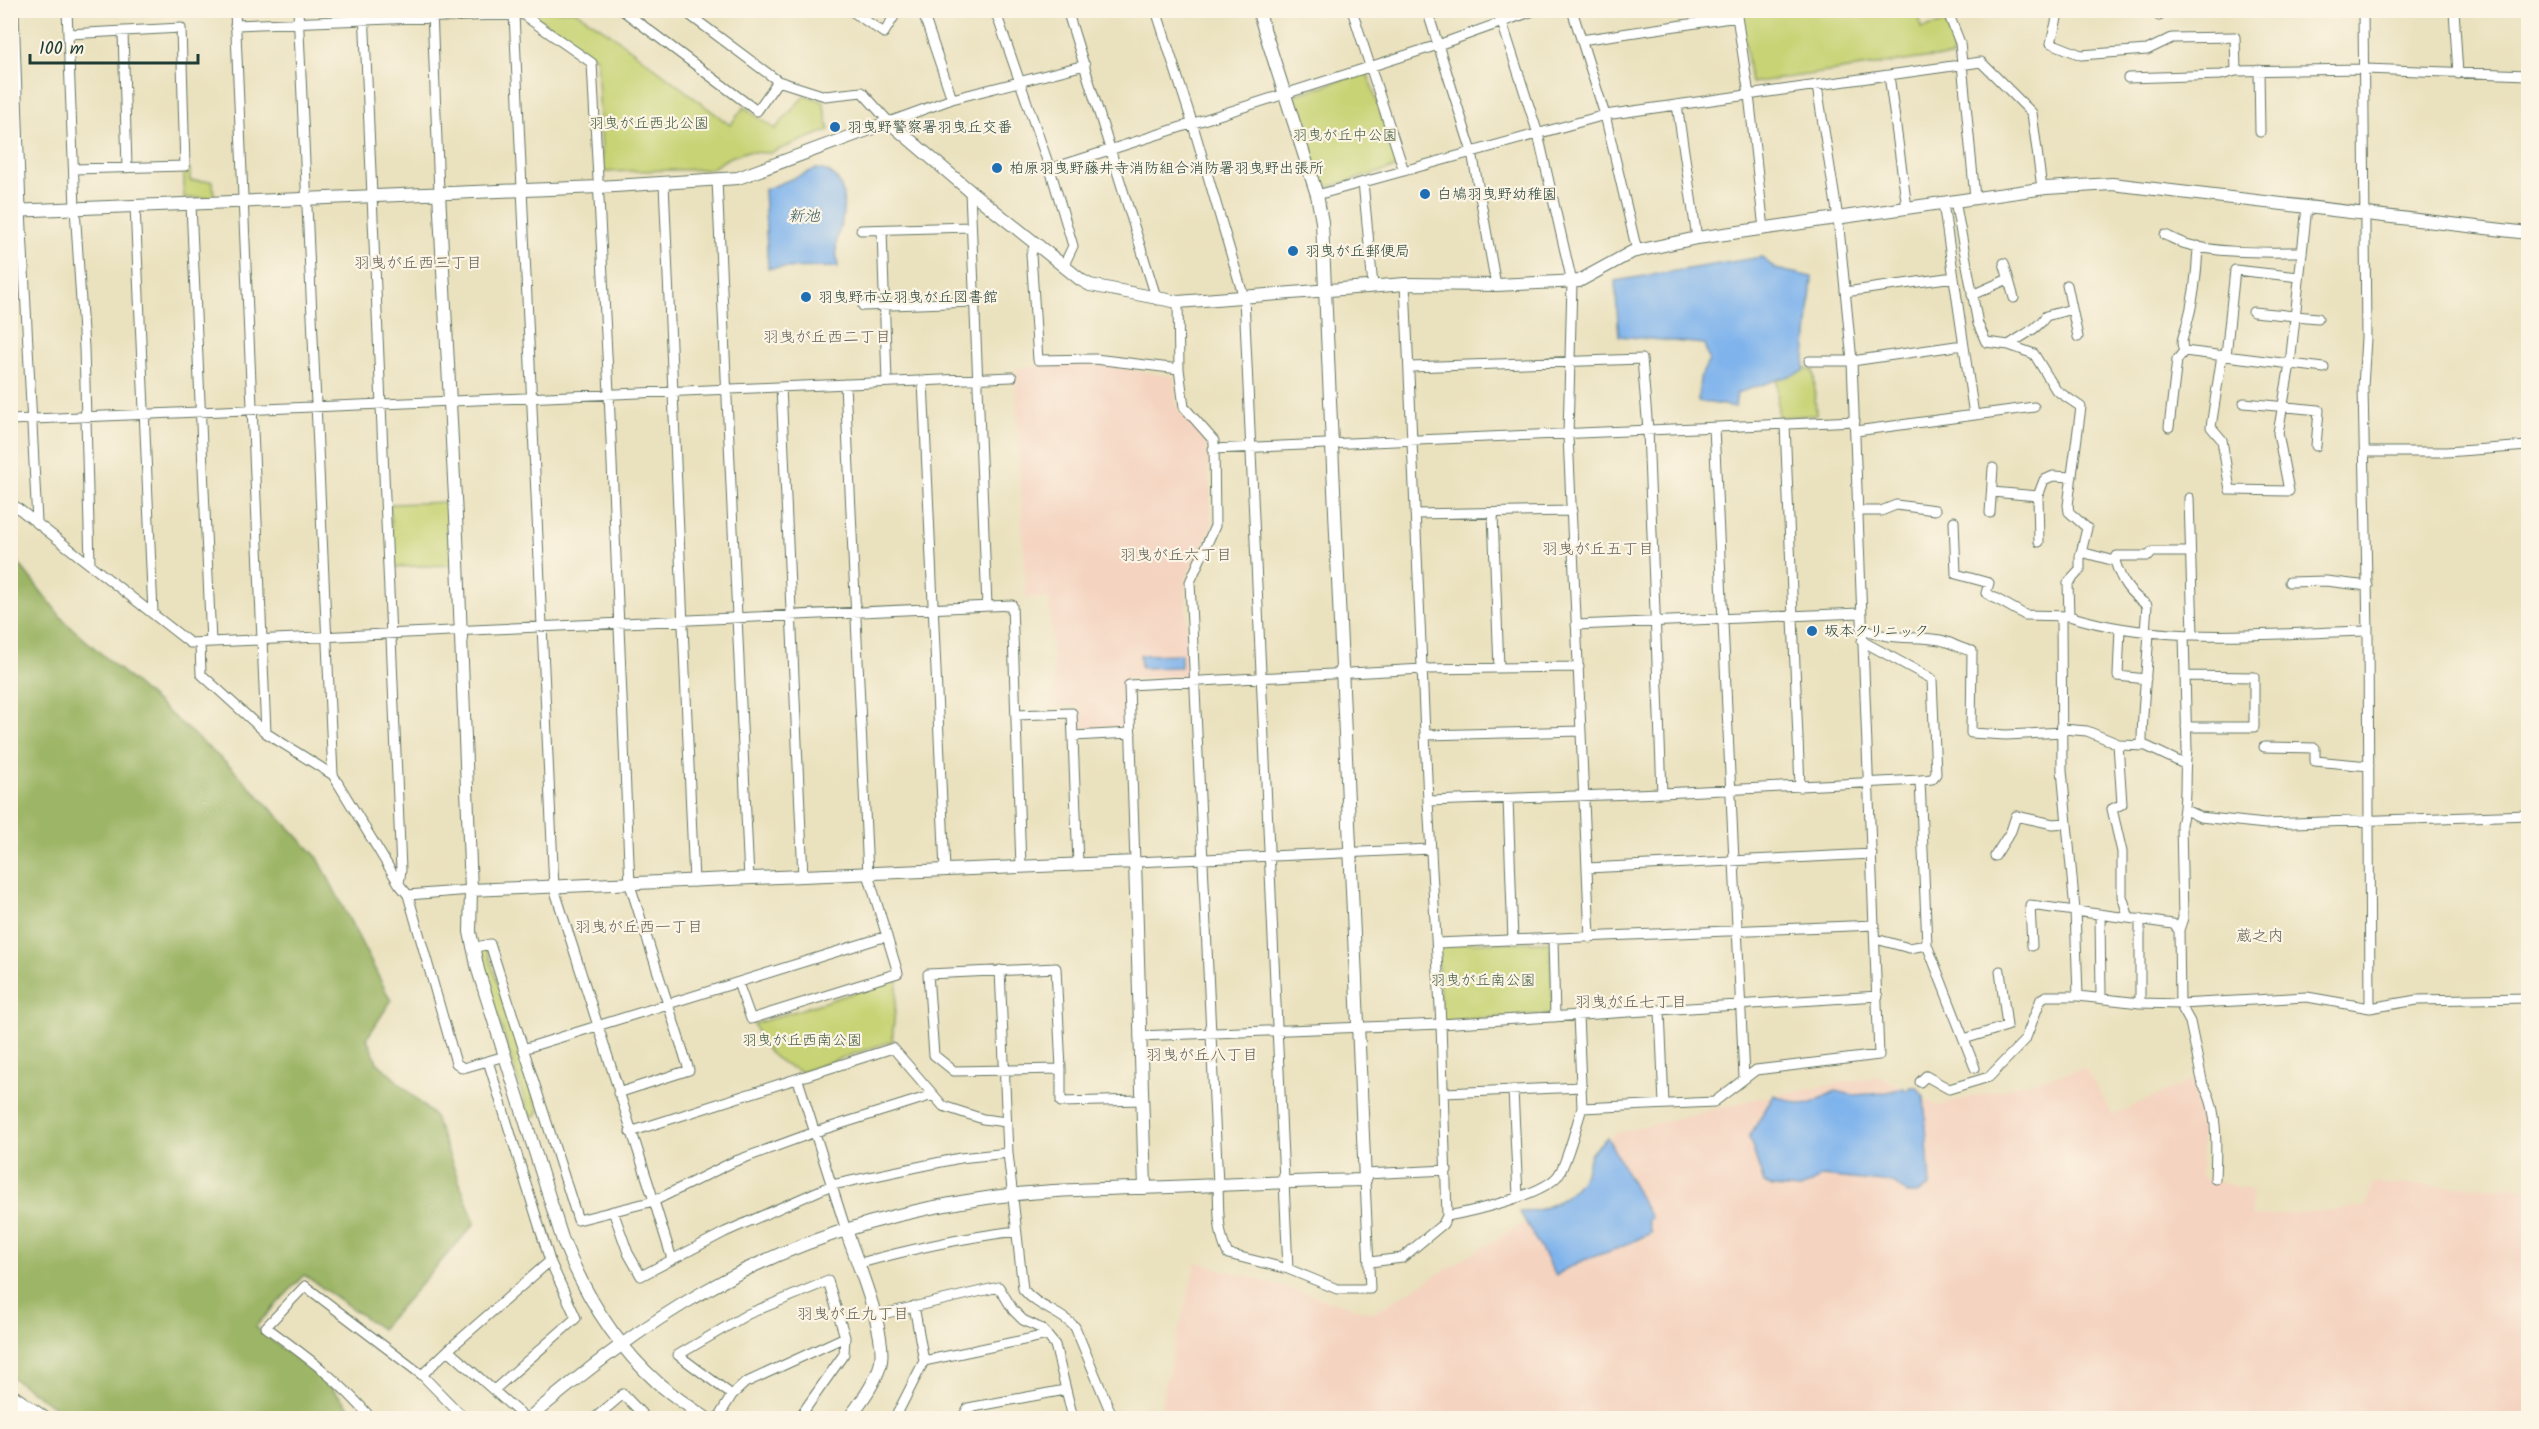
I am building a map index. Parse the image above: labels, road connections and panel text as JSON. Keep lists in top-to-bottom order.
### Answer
{
  "districts": [
    "羽曳が丘西三丁目",
    "羽曳が丘西二丁目",
    "羽曳が丘五丁目",
    "羽曳が丘六丁目",
    "羽曳が丘西一丁目",
    "蔵之内",
    "羽曳が丘七丁目",
    "羽曳が丘八丁目",
    "羽曳が丘九丁目"
  ],
  "water": ["新池"],
  "parks": [
    "羽曳が丘西北公園",
    "羽曳が丘中公園",
    "羽曳が丘南公園",
    "羽曳が丘西南公園"
  ],
  "places": [
    "羽曳野警察署羽曳丘交番",
    "柏原羽曳野藤井寺消防組合消防署羽曳野出張所",
    "白鳩羽曳野幼稚園",
    "羽曳が丘郵便局",
    "羽曳野市立羽曳が丘図書館",
    "坂本クリニック"
  ],
  "scale_bar": "100 m"
}
